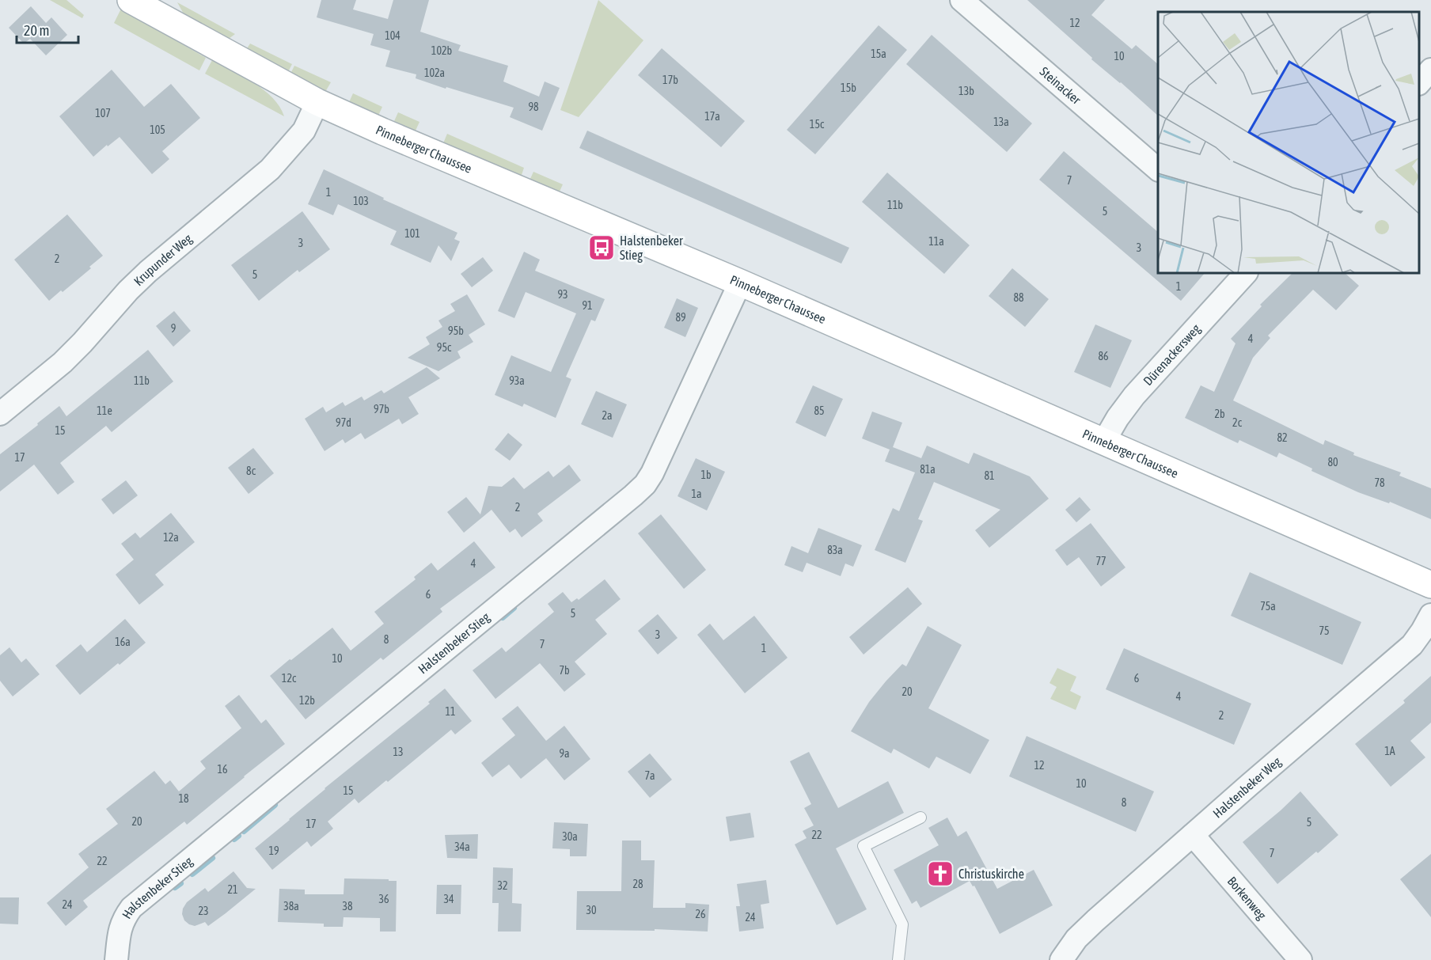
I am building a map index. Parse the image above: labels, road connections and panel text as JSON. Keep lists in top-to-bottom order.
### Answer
{
  "streets": {
    "main road": ["Pinneberger Chaussee"],
    "street": [
      "Steinacker",
      "Krupunder Weg",
      "Dürenackersweg",
      "Halstenbeker Stieg",
      "Halstenbeker Weg",
      "Borkenweg"
    ]
  },
  "crossings": [
    ["Pinneberger Chaussee", "Krupunder Weg"],
    ["Pinneberger Chaussee", "Dürenackersweg"],
    ["Pinneberger Chaussee", "Halstenbeker Stieg"],
    ["Halstenbeker Weg", "Borkenweg"]
  ],
  "places": {
    "bus stop": ["Halstenbeker Stieg"],
    "church": ["Christuskirche"]
  },
  "house_numbers": [
    "12",
    "104",
    "102b",
    "15a",
    "10",
    "102a",
    "17b",
    "15b",
    "13b",
    "98",
    "107",
    "17a",
    "13a",
    "15c",
    "105",
    "7",
    "1",
    "103",
    "11b",
    "5",
    "101",
    "11a",
    "3",
    "3",
    "2",
    "5",
    "1",
    "93",
    "88",
    "91",
    "89",
    "9",
    "95b",
    "4",
    "95c",
    "86",
    "11b",
    "93a",
    "97b",
    "11e",
    "85",
    "2b",
    "2a",
    "97d",
    "2c",
    "15",
    "82",
    "17",
    "80",
    "81a",
    "8c",
    "1b",
    "81",
    "78",
    "1a",
    "2",
    "12a",
    "83a",
    "77",
    "4",
    "6",
    "75a",
    "5",
    "75",
    "3",
    "8",
    "16a",
    "7",
    "1",
    "10",
    "7b",
    "12c",
    "6",
    "20",
    "4",
    "12b",
    "11",
    "2",
    "1A",
    "13",
    "9a",
    "12",
    "16",
    "7a",
    "10",
    "15",
    "18",
    "8",
    "20",
    "5",
    "17",
    "22",
    "30a",
    "34a",
    "19",
    "7",
    "22",
    "28",
    "32",
    "21",
    "36",
    "34",
    "24",
    "38a",
    "38",
    "30",
    "23",
    "26",
    "24"
  ],
  "scale_bar": "20 m"
}
